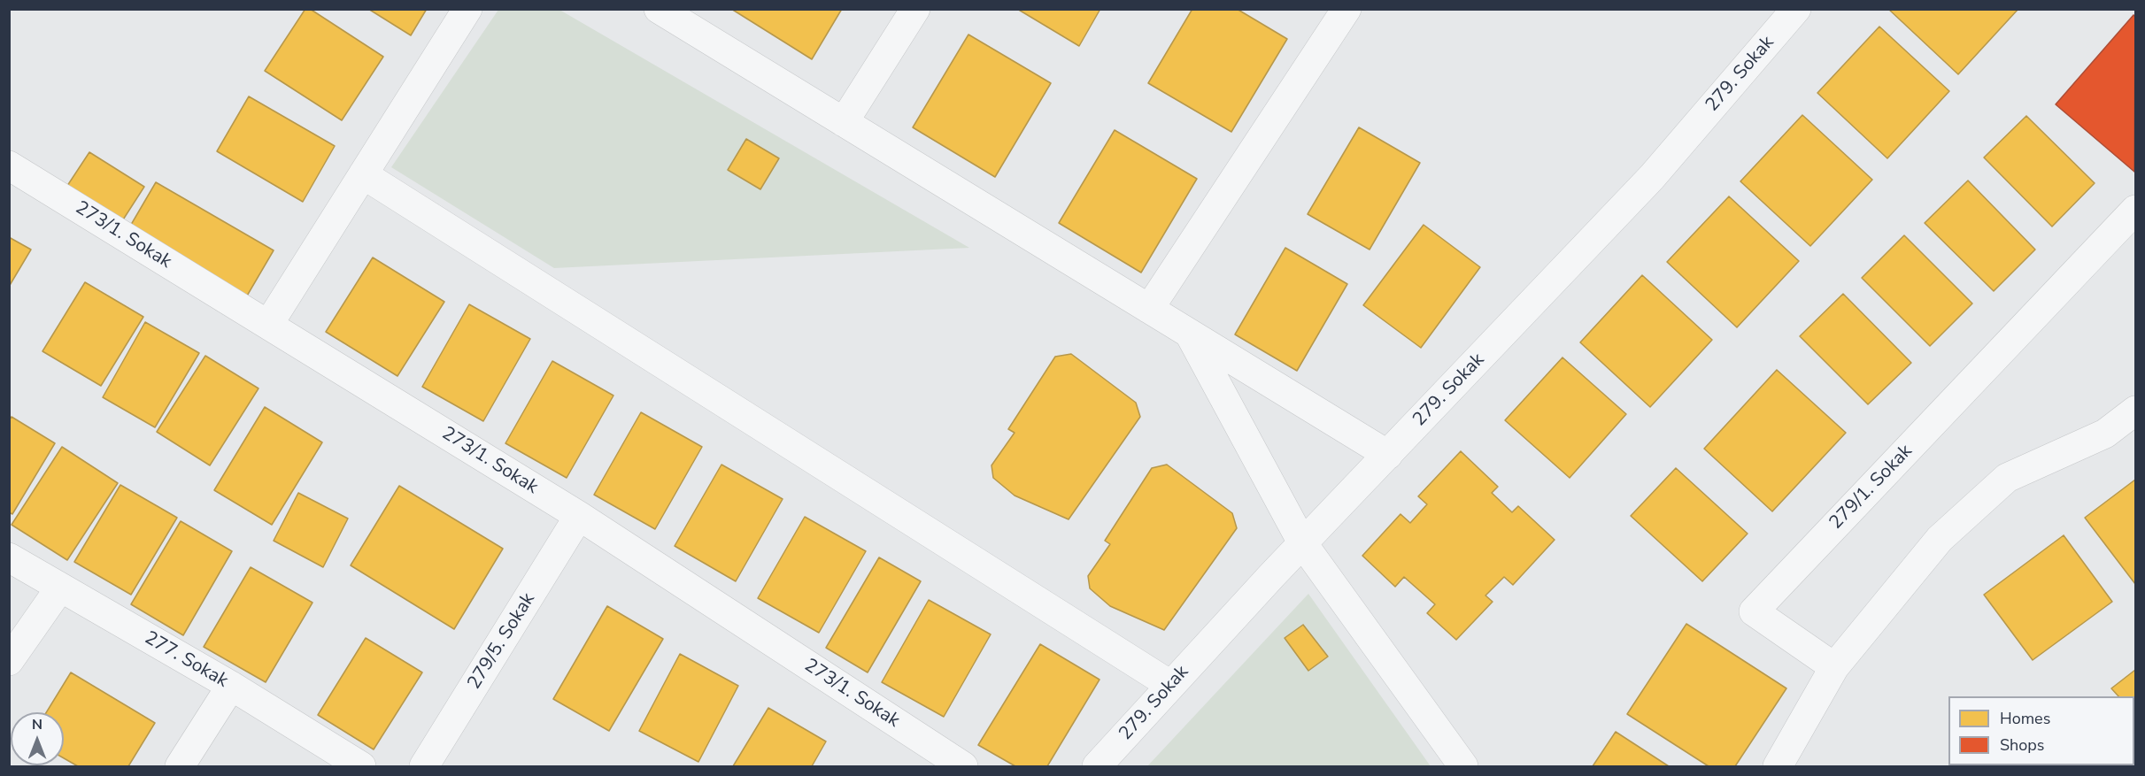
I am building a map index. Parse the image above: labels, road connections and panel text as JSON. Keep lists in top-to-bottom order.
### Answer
{
  "streets": {
    "street": [
      "279. Sokak",
      "273/1. Sokak",
      "279/1. Sokak",
      "279/5. Sokak",
      "277. Sokak"
    ]
  },
  "crossings": [
    ["273/1. Sokak", "279/5. Sokak"]
  ],
  "legend": ["Homes", "Shops"],
  "north": "top"
}
